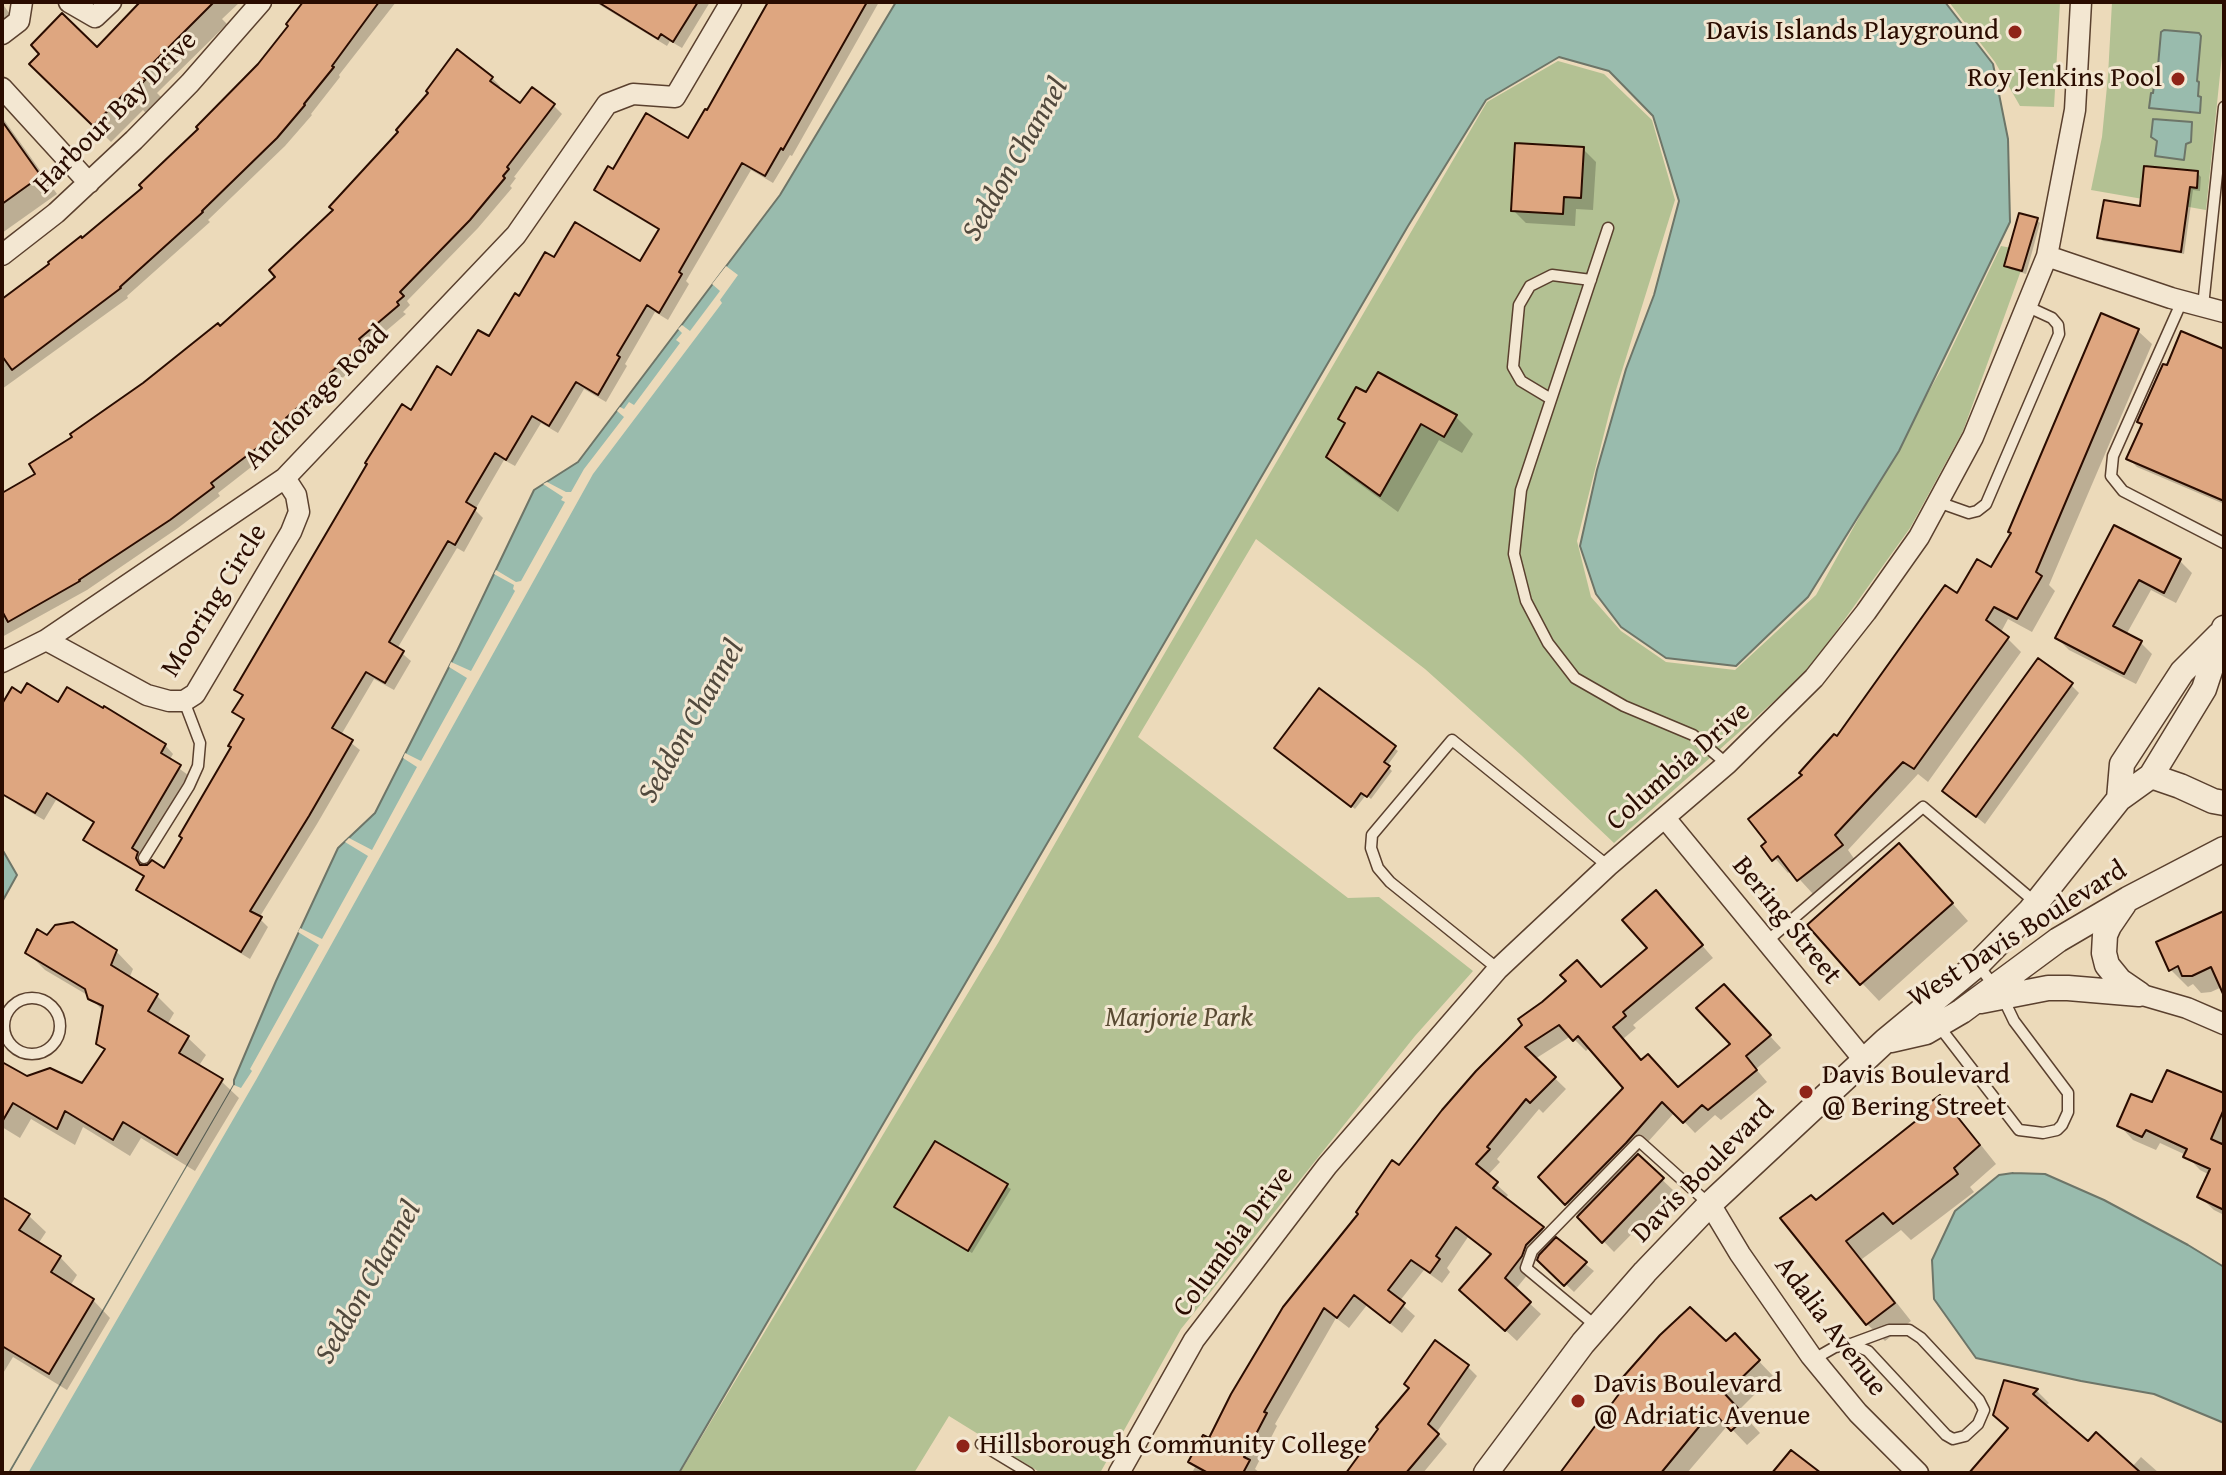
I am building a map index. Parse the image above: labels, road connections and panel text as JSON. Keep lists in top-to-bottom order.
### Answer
{
  "streets": {
    "street": [
      "Harbour Bay Drive",
      "Anchorage Road",
      "Mooring Circle",
      "Columbia Drive",
      "Bering Street",
      "West Davis Boulevard",
      "Davis Boulevard",
      "Adalia Avenue"
    ]
  },
  "crossings": [
    ["Anchorage Road", "Mooring Circle"],
    ["Columbia Drive", "Bering Street"],
    ["Bering Street", "Davis Boulevard"],
    ["West Davis Boulevard", "Davis Boulevard"],
    ["Davis Boulevard", "Adalia Avenue"]
  ],
  "water": ["Seddon Channel"],
  "parks": ["Marjorie Park"],
  "places": [
    "Davis Islands Playground",
    "Roy Jenkins Pool",
    "Davis Boulevard @ Bering Street",
    "Davis Boulevard @ Adriatic Avenue",
    "Hillsborough Community College"
  ]
}
